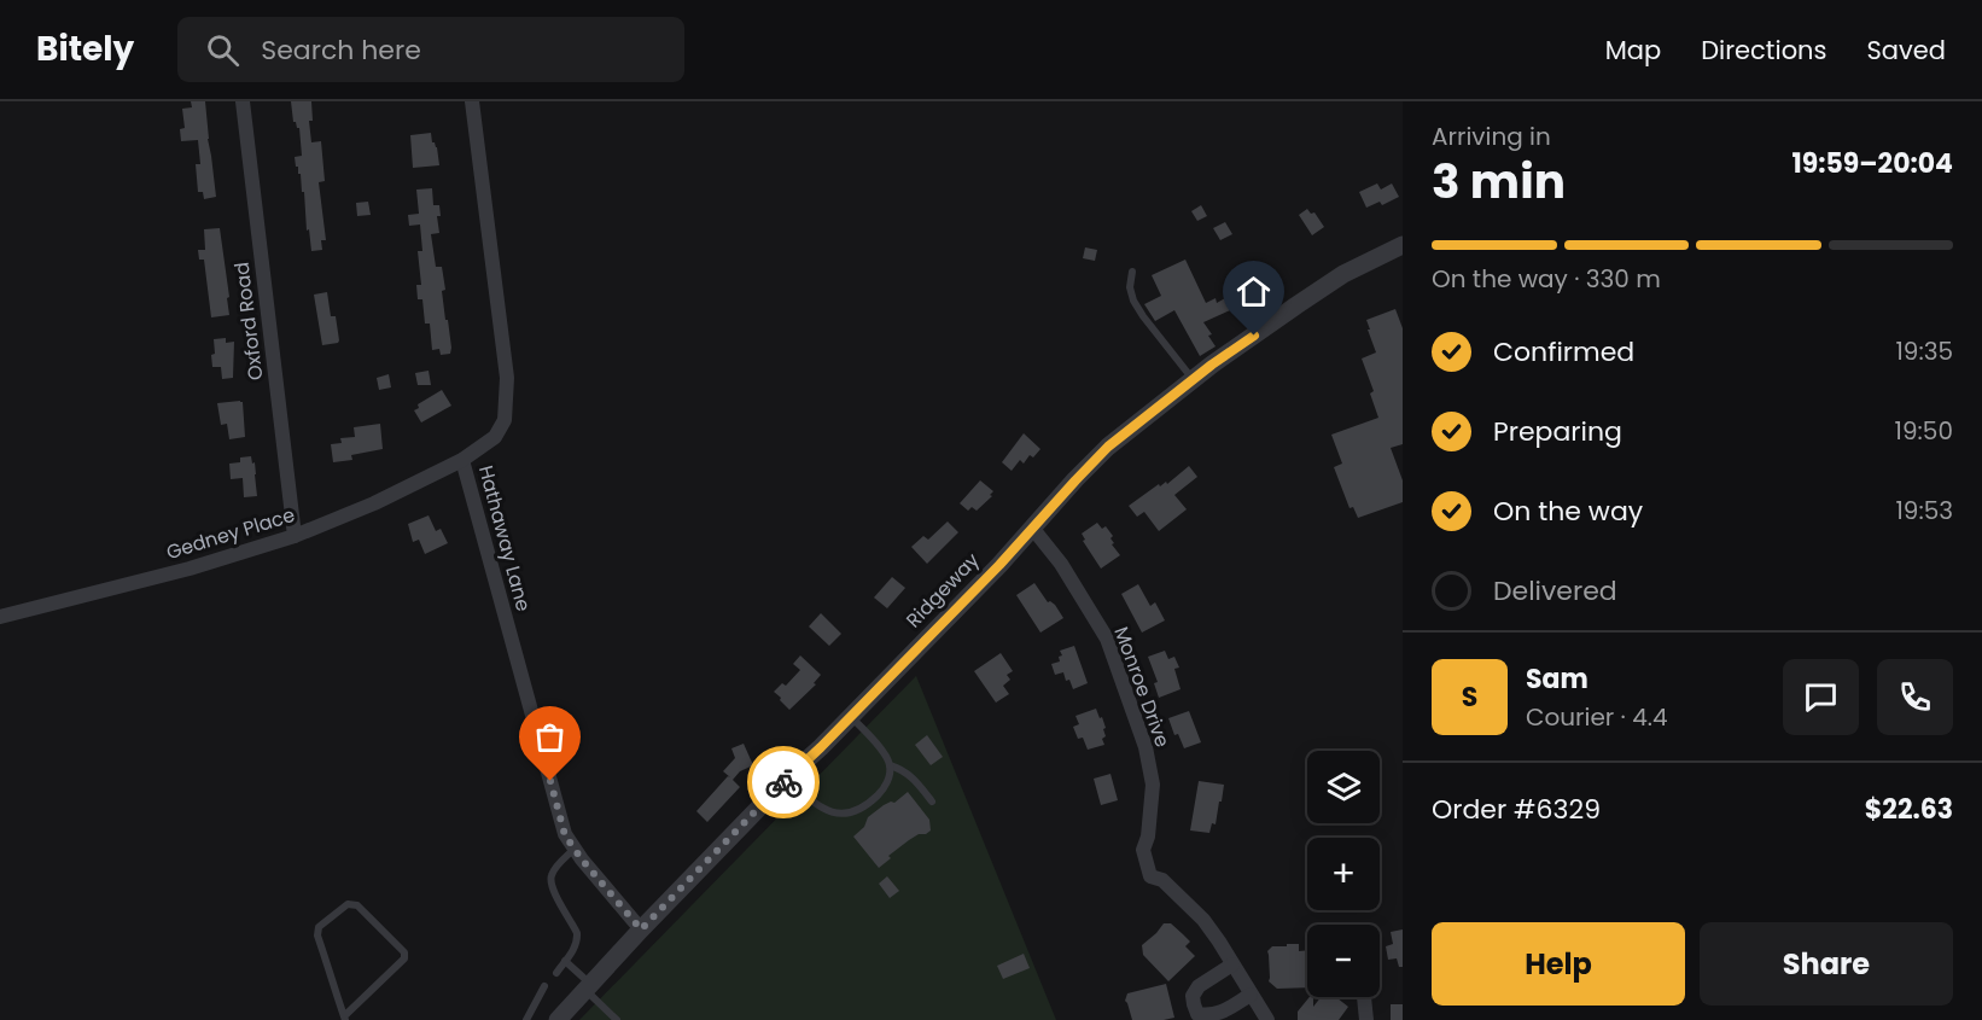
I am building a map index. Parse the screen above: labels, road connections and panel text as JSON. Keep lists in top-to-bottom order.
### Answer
{
  "streets": {
    "street": [
      "Oxford Road",
      "Gedney Place",
      "Hathaway Lane",
      "Ridgeway",
      "Monroe Drive"
    ]
  },
  "crossings": [
    ["Oxford Road", "Gedney Place"],
    ["Gedney Place", "Hathaway Lane"],
    ["Hathaway Lane", "Ridgeway"],
    ["Ridgeway", "Monroe Drive"]
  ],
  "page": {
    "header": "Bitely",
    "search": "Search here",
    "nav": ["Map", "Directions", "Saved"],
    "heading": ["3 min", "Arriving in", "19:59–20:04"],
    "panel": [
      "Sam",
      "Courier · 4.4",
      "Order #6329",
      "$22.63"
    ],
    "bar": "On the way · 330 m",
    "list": [
      ["Confirmed", "19:35"],
      ["Preparing", "19:50"],
      ["On the way", "19:53"],
      "Delivered"
    ],
    "round": "S",
    "map_buttons": ["+", "−"],
    "buttons": ["Help", "Share"]
  }
}
